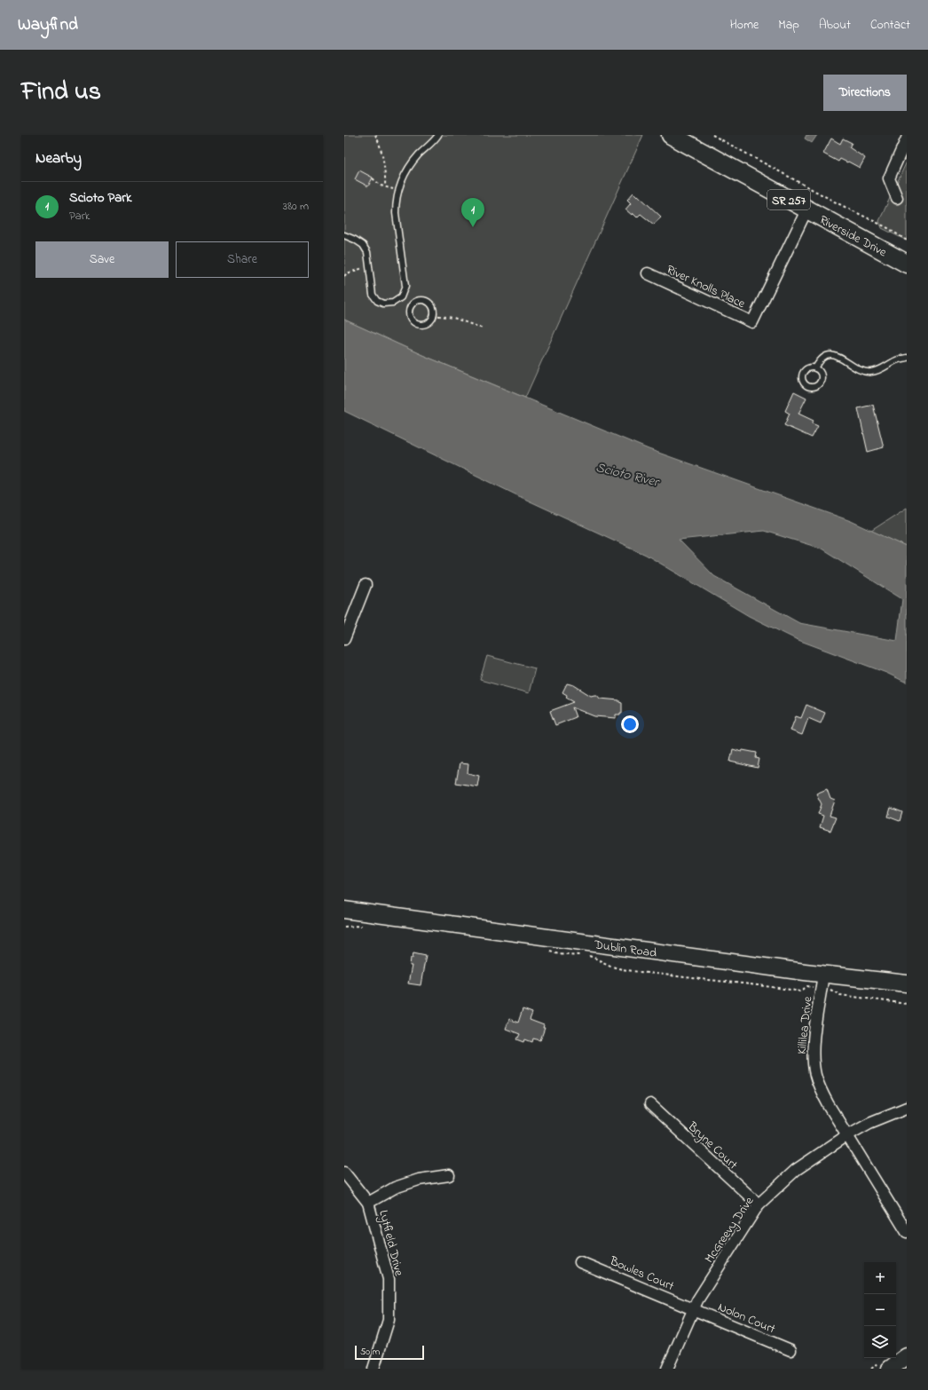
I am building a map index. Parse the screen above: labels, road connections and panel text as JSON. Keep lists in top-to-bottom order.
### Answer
{
  "streets": {
    "main road": ["SR 257", "Riverside Drive", "Dublin Road"],
    "street": [
      "River Knolls Place",
      "Killilea Drive",
      "Bryne Court",
      "McGreevy Drive",
      "Lytfield Drive",
      "Bowles Court",
      "Nolon Court"
    ]
  },
  "crossings": [
    ["Riverside Drive", "River Knolls Place"],
    ["Dublin Road", "Killilea Drive"],
    ["Killilea Drive", "McGreevy Drive"],
    ["Bryne Court", "McGreevy Drive"],
    ["McGreevy Drive", "Bowles Court"],
    ["McGreevy Drive", "Nolon Court"],
    ["Bowles Court", "Nolon Court"]
  ],
  "water": ["Scioto River"],
  "scale_bar": "50 m",
  "page": {
    "header": "Wayfind",
    "nav": [
      "Home",
      "Map",
      "About",
      "Contact"
    ],
    "title": "Find us",
    "buttons": [
      "Directions",
      ["Save", "Share"]
    ],
    "heading": "Nearby",
    "list": [
      {
        "mark": "1",
        "name": "Scioto Park",
        "note": "Park",
        "value": "380 m"
      }
    ],
    "pins": "1",
    "map_buttons": ["+", "−"],
    "scale": "50 m"
  }
}
